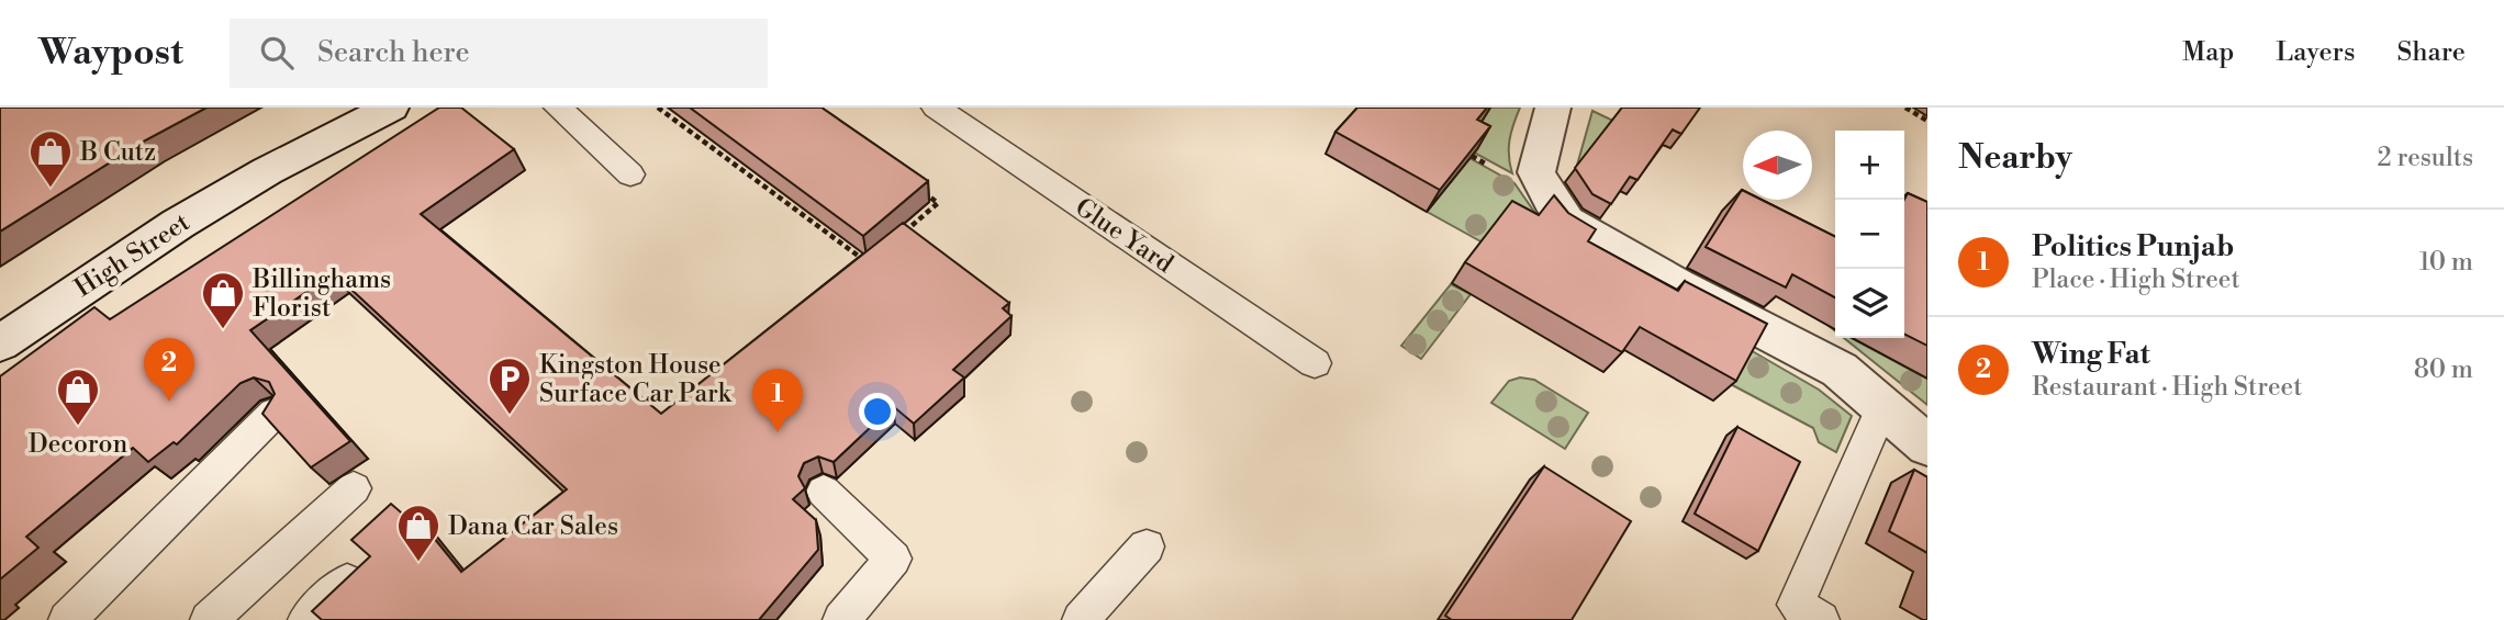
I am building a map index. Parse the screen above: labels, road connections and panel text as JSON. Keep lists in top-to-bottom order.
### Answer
{
  "streets": {
    "street": ["High Street"],
    "lane": ["Glue Yard"]
  },
  "places": {
    "shop": [
      "B Cutz",
      "Billinghams Florist",
      "Decoron",
      "Dana Car Sales"
    ],
    "parking": ["Kingston House Surface Car Park"]
  },
  "north": "left",
  "page": {
    "header": "Waypost",
    "search": "Search here",
    "nav": ["Map", "Layers", "Share"],
    "heading": ["Nearby", "2 results"],
    "map_buttons": ["+", "−"],
    "list": [
      {
        "mark": "1",
        "name": "Politics Punjab",
        "note": "Place · High Street",
        "value": "10 m"
      },
      {
        "mark": "2",
        "name": "Wing Fat",
        "note": "Restaurant · High Street",
        "value": "80 m"
      }
    ],
    "pins": ["2", "1"]
  }
}
